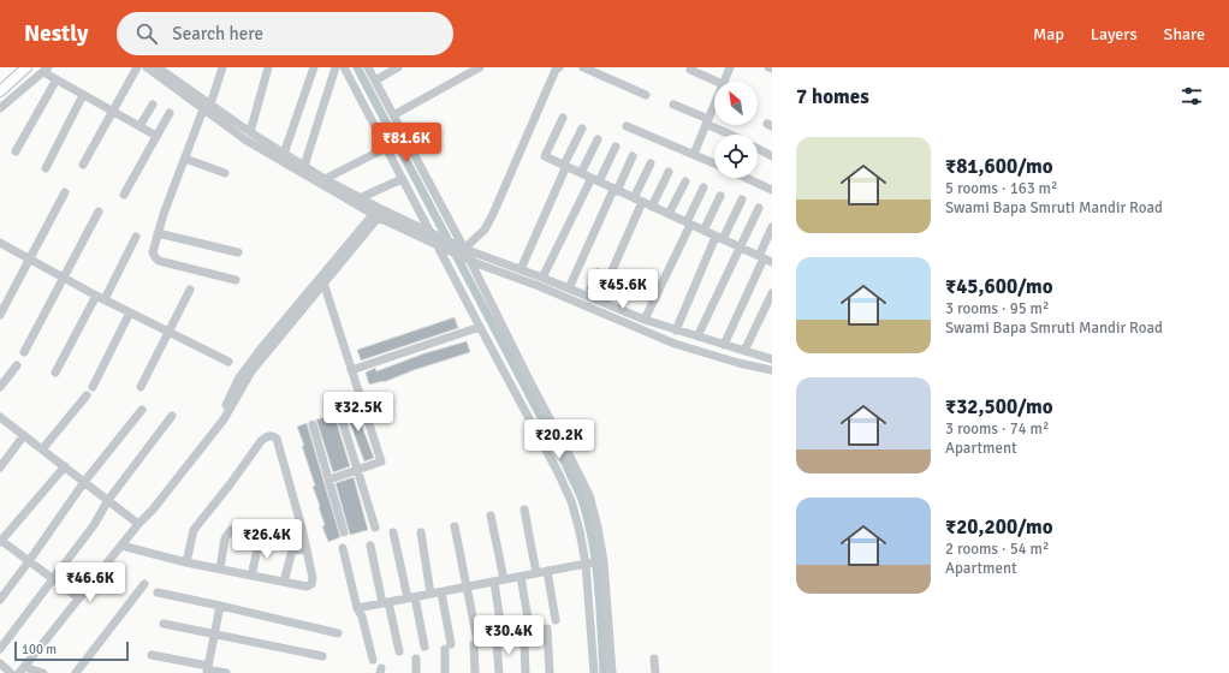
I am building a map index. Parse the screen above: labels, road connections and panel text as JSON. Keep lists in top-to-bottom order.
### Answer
{
  "scale_bar": "100 m",
  "north": "top left",
  "page": {
    "header": "Nestly",
    "search": "Search here",
    "nav": ["Map", "Layers", "Share"],
    "heading": "7 homes",
    "price": [
      "₹81.6K",
      "₹45.6K",
      "₹32.5K",
      "₹20.2K",
      "₹26.4K",
      "₹46.6K",
      "₹30.4K"
    ],
    "list": [
      {
        "name": "₹81,600/mo",
        "note": "5 rooms · 163 m² · Swami Bapa Smruti Mandir Road"
      },
      {
        "name": "₹45,600/mo",
        "note": "3 rooms · 95 m² · Swami Bapa Smruti Mandir Road"
      },
      {
        "name": "₹32,500/mo",
        "note": "3 rooms · 74 m² · Apartment"
      },
      {
        "name": "₹20,200/mo",
        "note": "2 rooms · 54 m² · Apartment"
      }
    ],
    "scale": "100 m"
  }
}
